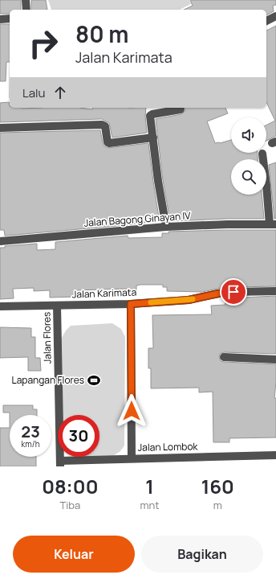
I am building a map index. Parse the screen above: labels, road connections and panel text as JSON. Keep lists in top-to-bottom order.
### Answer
{
  "streets": {
    "street": [
      "Jalan Bagong Ginayan IV",
      "Jalan Karimata",
      "Jalan Flores",
      "Jalan Lombok"
    ]
  },
  "crossings": [
    ["Jalan Karimata", "Jalan Flores"],
    ["Jalan Flores", "Jalan Lombok"]
  ],
  "places": {
    "sports": ["Lapangan Flores"]
  },
  "page": {
    "turn": ["80 m", "Jalan Karimata"],
    "then": "Lalu",
    "speed": "23 km/h",
    "limit": "30",
    "eta": [
      "08:00",
      "Tiba",
      "1",
      "mnt",
      "160",
      "m"
    ],
    "buttons": ["Keluar", "Bagikan"]
  }
}
